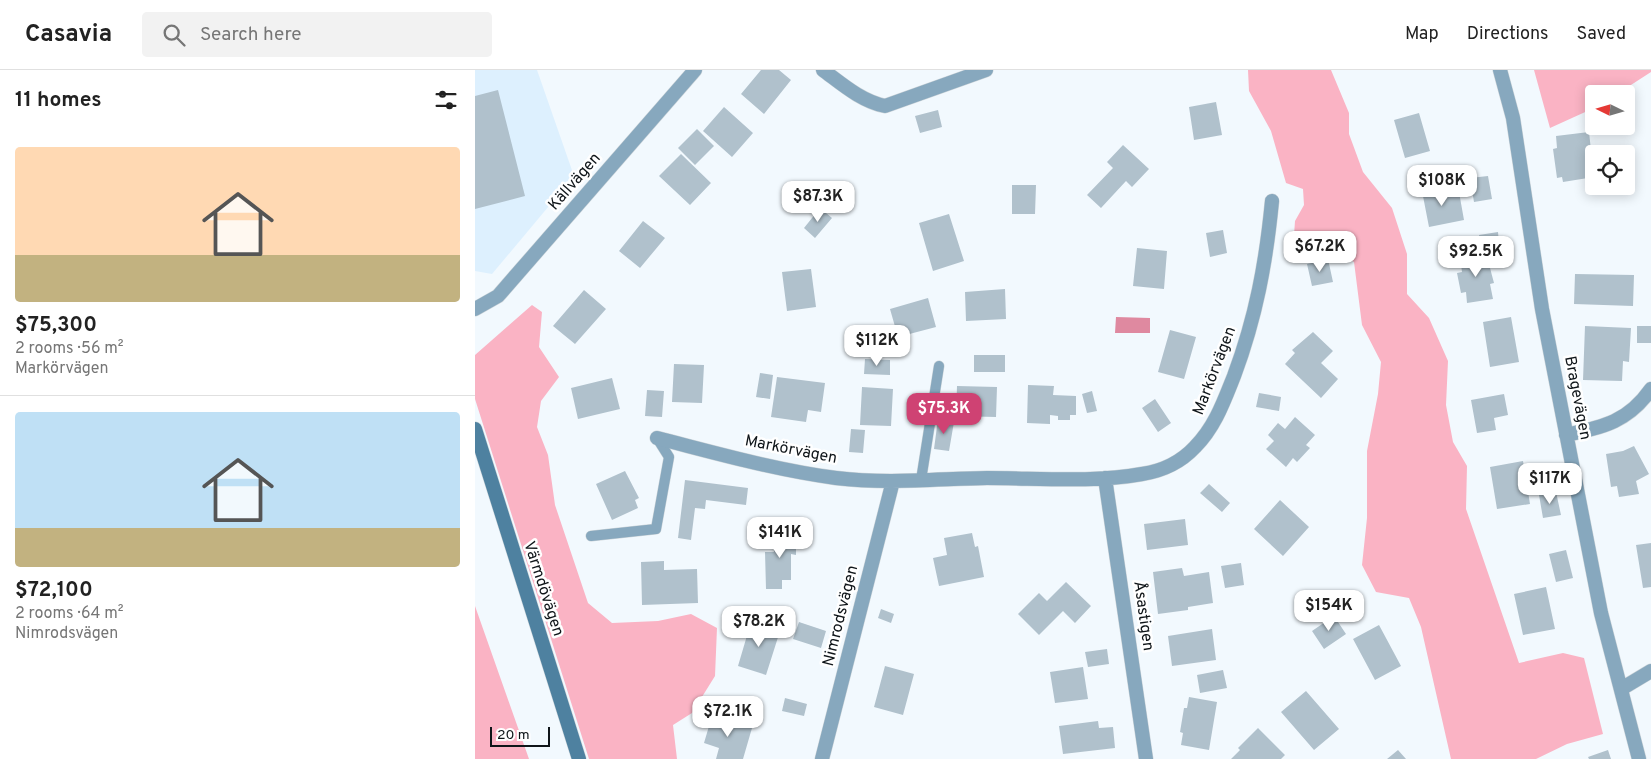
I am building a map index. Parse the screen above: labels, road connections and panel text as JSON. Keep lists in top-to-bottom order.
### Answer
{
  "streets": {
    "main road": ["Värmdövägen"],
    "street": [
      "Källvägen",
      "Markörvägen",
      "Bragevägen",
      "Nimrodsvägen",
      "Åsastigen"
    ]
  },
  "crossings": [
    ["Markörvägen", "Nimrodsvägen"],
    ["Markörvägen", "Åsastigen"]
  ],
  "scale_bar": "20 m",
  "north": "left",
  "page": {
    "header": "Casavia",
    "search": "Search here",
    "nav": ["Map", "Directions", "Saved"],
    "heading": "11 homes",
    "list": [
      {
        "name": "$75,300",
        "note": "2 rooms · 56 m² · Markörvägen"
      },
      {
        "name": "$72,100",
        "note": "2 rooms · 64 m² · Nimrodsvägen"
      }
    ],
    "price": [
      "$108K",
      "$87.3K",
      "$67.2K",
      "$92.5K",
      "$112K",
      "$75.3K",
      "$117K",
      "$141K",
      "$154K",
      "$78.2K",
      "$72.1K"
    ],
    "scale": "20 m"
  }
}
